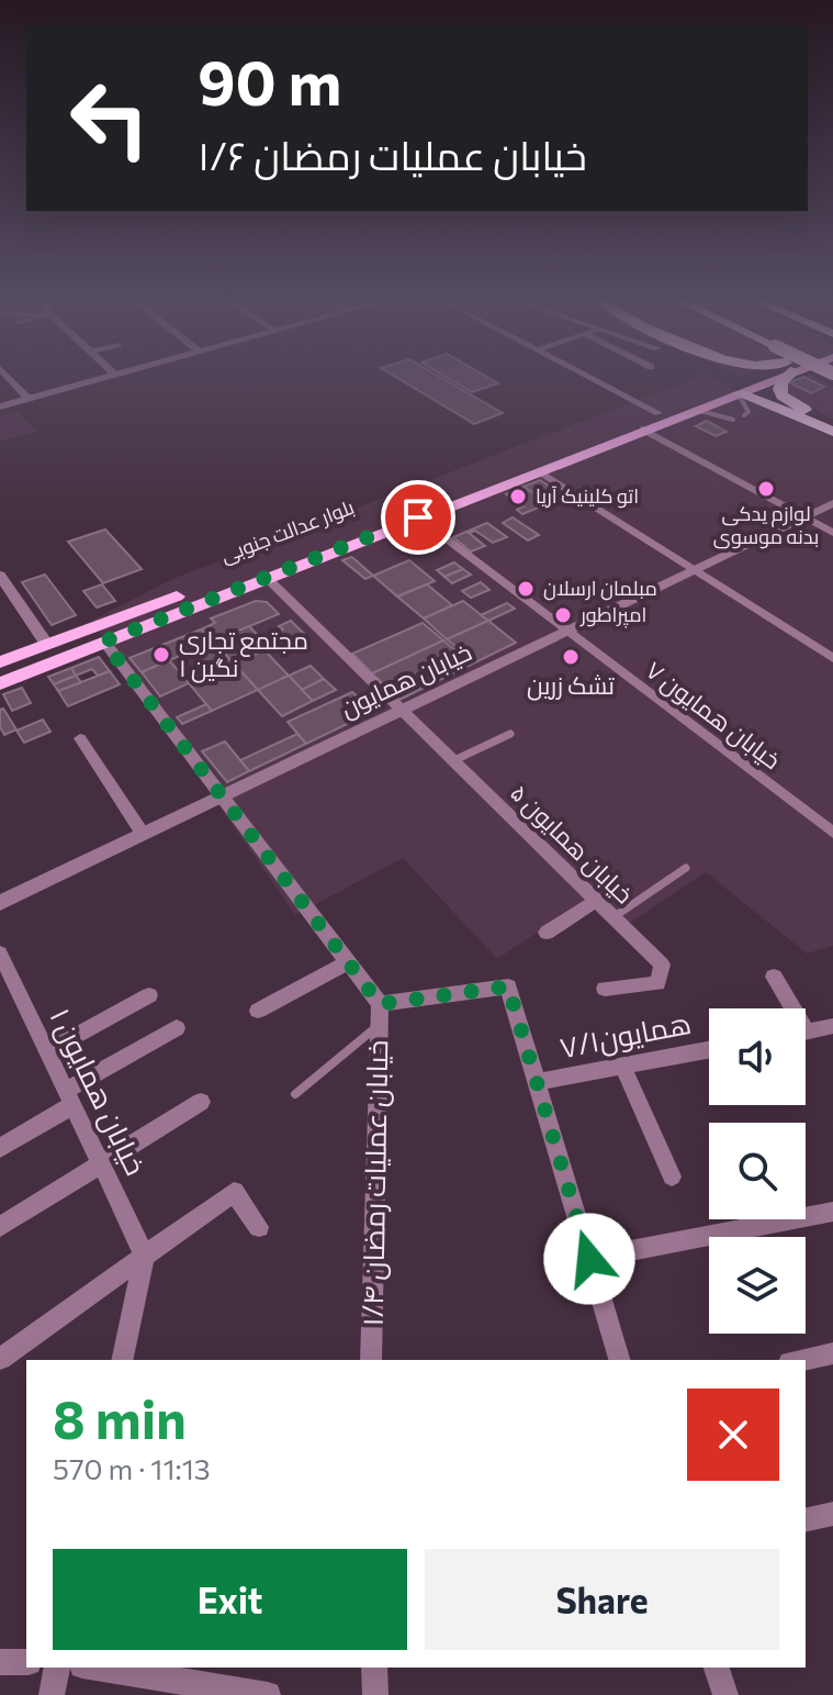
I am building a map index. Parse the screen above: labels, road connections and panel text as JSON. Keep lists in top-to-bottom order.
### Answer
{
  "streets": {
    "main road": ["بلوار عدالت جنوبی"],
    "street": [
      "خیابان همایون",
      "خیابان همایون ۷",
      "خیابان همایون ۵",
      "همایون۷/۱",
      "خیابان همایون ۱",
      "خیابان عملیات رمضان ۱/۴"
    ]
  },
  "crossings": [
    ["بلوار عدالت جنوبی", "خیابان همایون ۷"],
    ["بلوار عدالت جنوبی", "خیابان همایون ۵"],
    ["خیابان همایون", "خیابان همایون ۷"],
    ["خیابان همایون", "خیابان همایون ۵"]
  ],
  "places": [
    "لوازم یدکی بدنه موسوی",
    "اتو کلینیک آریا",
    "مبلمان ارسلان",
    "امپراطور",
    "مجتمع تجاری نگین ۱",
    "تشک زرین"
  ],
  "page": {
    "turn": ["90 m", "خیابان عملیات رمضان ۱/۶"],
    "heading": ["8 min", "570 m · 11:13"],
    "buttons": ["Exit", "Share"]
  }
}
